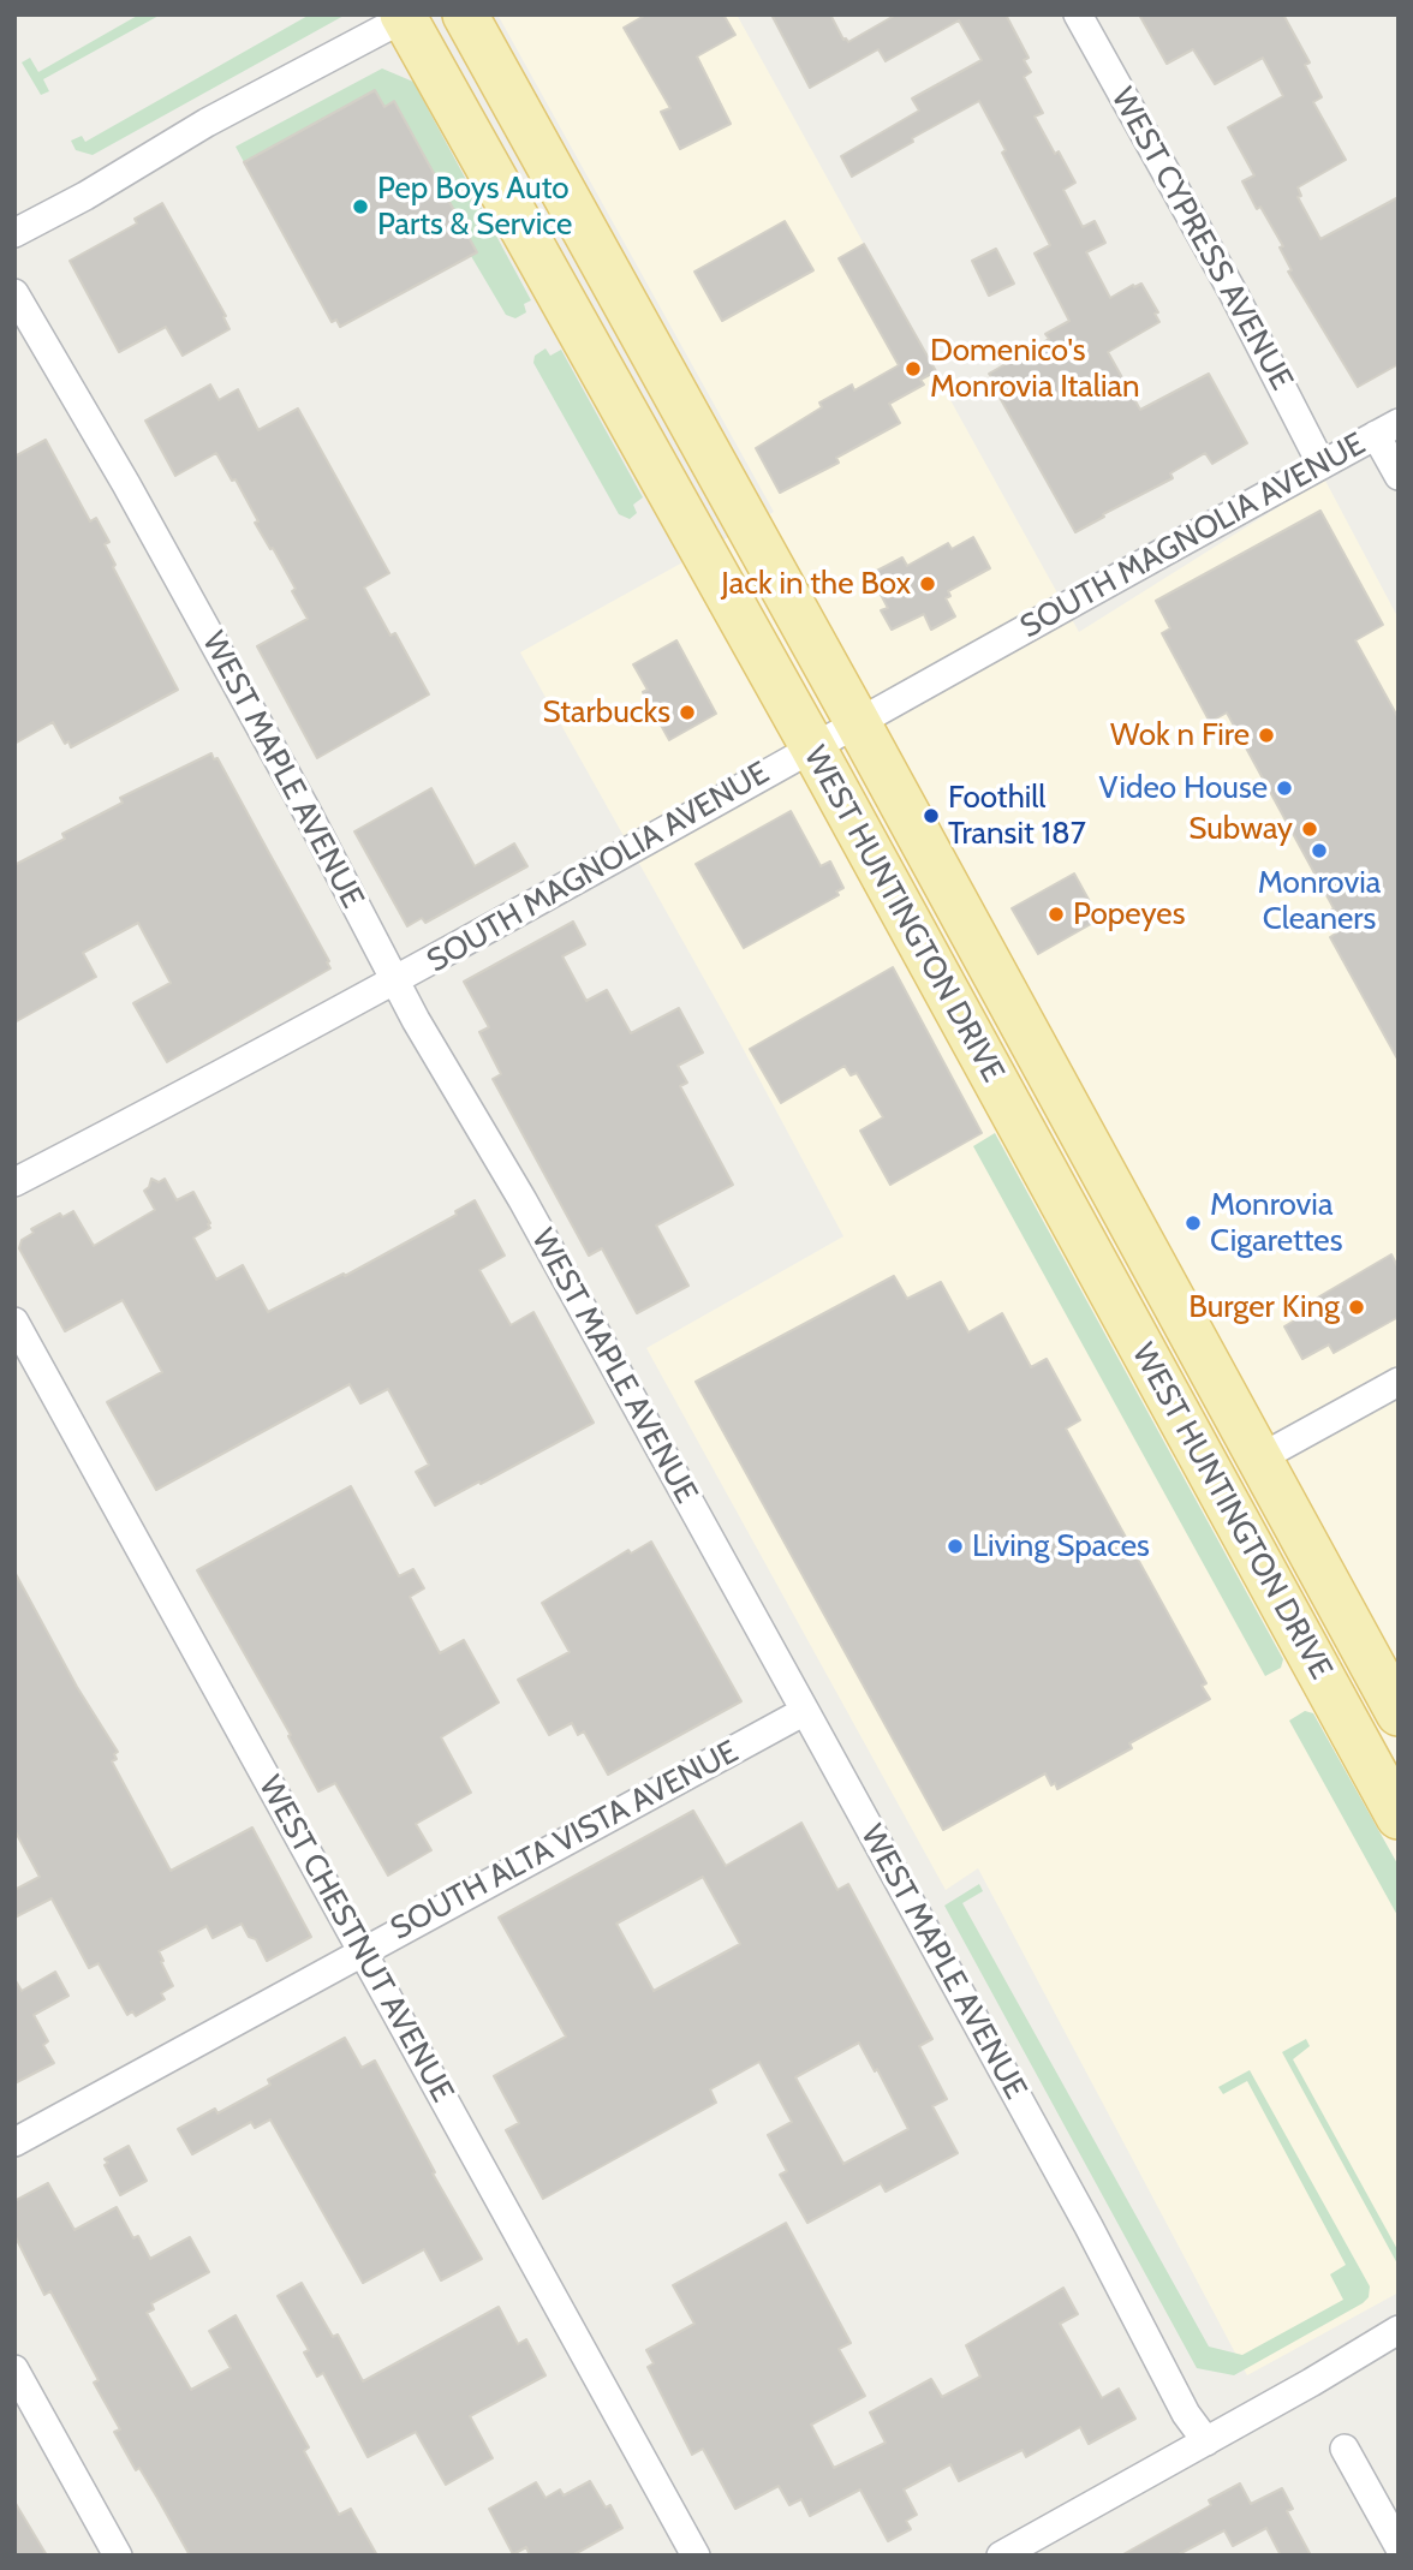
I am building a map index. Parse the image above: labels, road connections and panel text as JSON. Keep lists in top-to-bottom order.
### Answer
{
  "streets": {
    "main road": ["WEST HUNTINGTON DRIVE"],
    "street": [
      "WEST CYPRESS AVENUE",
      "SOUTH MAGNOLIA AVENUE",
      "WEST MAPLE AVENUE",
      "SOUTH ALTA VISTA AVENUE",
      "WEST CHESTNUT AVENUE"
    ]
  },
  "crossings": [
    ["WEST CYPRESS AVENUE", "SOUTH MAGNOLIA AVENUE"],
    ["SOUTH MAGNOLIA AVENUE", "WEST MAPLE AVENUE"],
    ["SOUTH MAGNOLIA AVENUE", "WEST HUNTINGTON DRIVE"],
    ["WEST MAPLE AVENUE", "SOUTH ALTA VISTA AVENUE"],
    ["SOUTH ALTA VISTA AVENUE", "WEST CHESTNUT AVENUE"]
  ],
  "places": [
    "Pep Boys Auto Parts & Service",
    "Domenico's Monrovia Italian",
    "Jack in the Box",
    "Starbucks",
    "Wok n Fire",
    "Video House",
    "Foothill Transit 187",
    "Subway",
    "Monrovia Cleaners",
    "Popeyes",
    "Monrovia Cigarettes",
    "Burger King",
    "Living Spaces"
  ]
}
